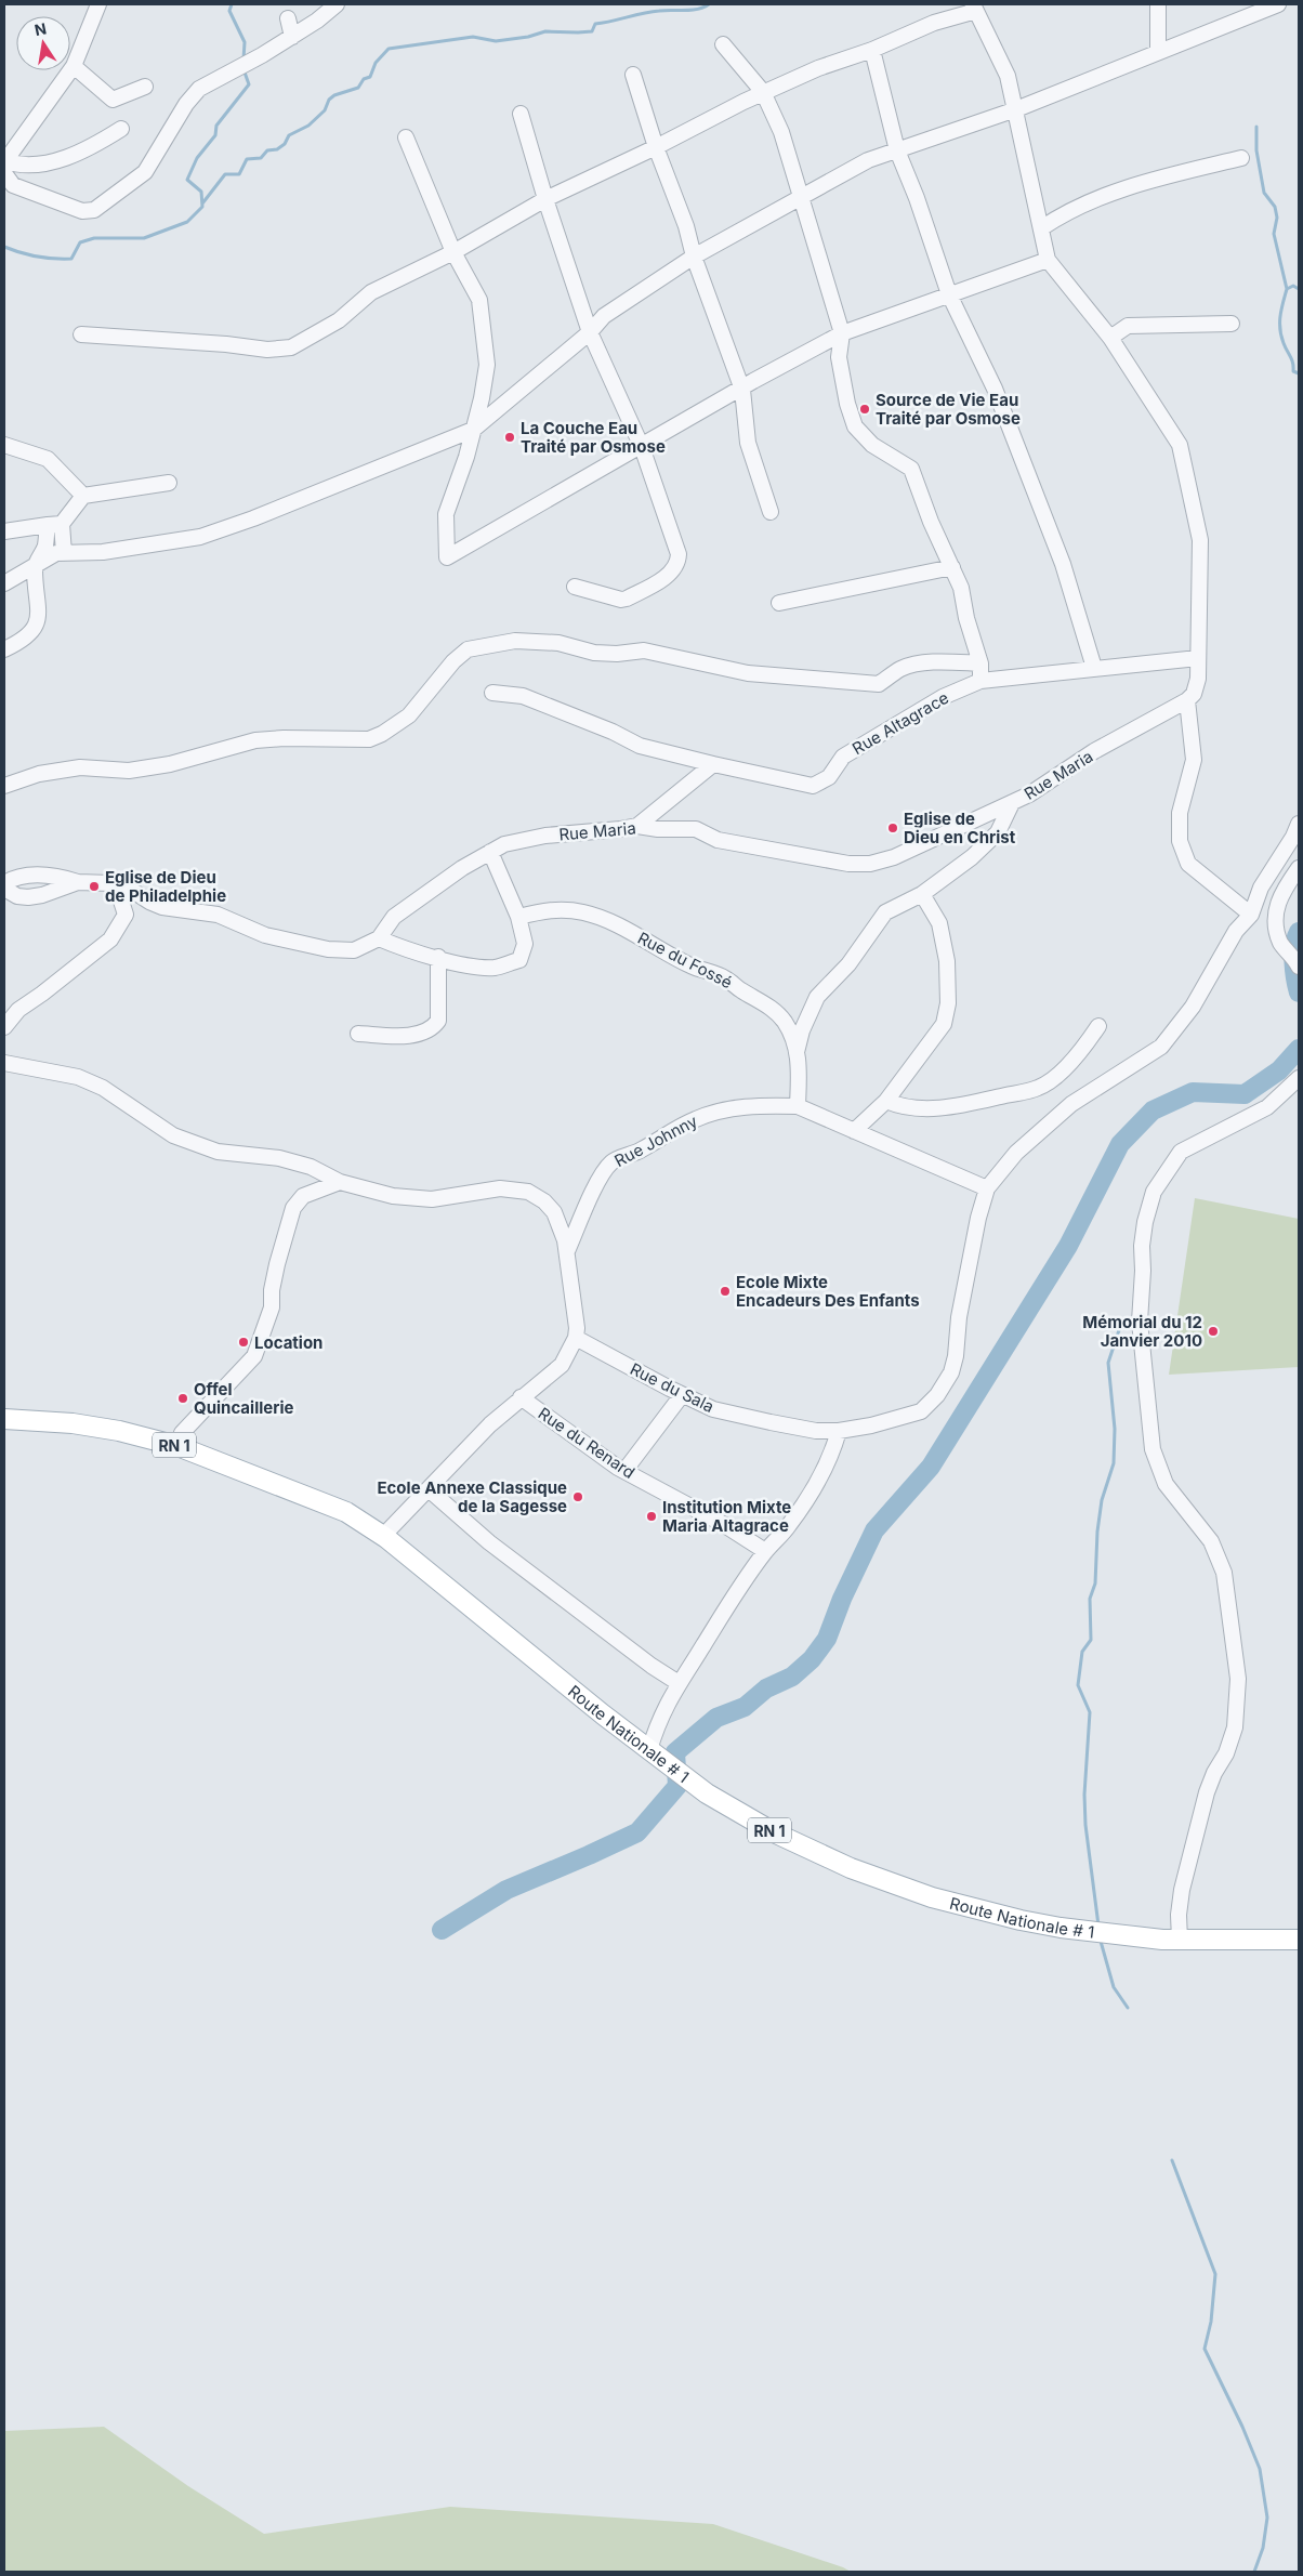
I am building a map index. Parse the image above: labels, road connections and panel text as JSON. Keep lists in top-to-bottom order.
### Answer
{
  "streets": {
    "main road": ["RN 1", "Route Nationale # 1"],
    "street": [
      "Rue Altagrace",
      "Rue Maria",
      "Rue du Fossé",
      "Rue Johnny",
      "Rue du Sala",
      "Rue du Renard"
    ]
  },
  "crossings": [
    ["Rue du Fossé", "Rue Johnny"]
  ],
  "places": [
    "Source de Vie Eau Traité par Osmose",
    "La Couche Eau Traité par Osmose",
    "Eglise de Dieu en Christ",
    "Eglise de Dieu de Philadelphie",
    "Ecole Mixte Encadeurs Des Enfants",
    "Mémorial du 12 Janvier 2010",
    "Location",
    "Offel Quincaillerie",
    "Ecole Annexe Classique de la Sagesse",
    "Institution Mixte Maria Altagrace"
  ],
  "north": "top"
}
